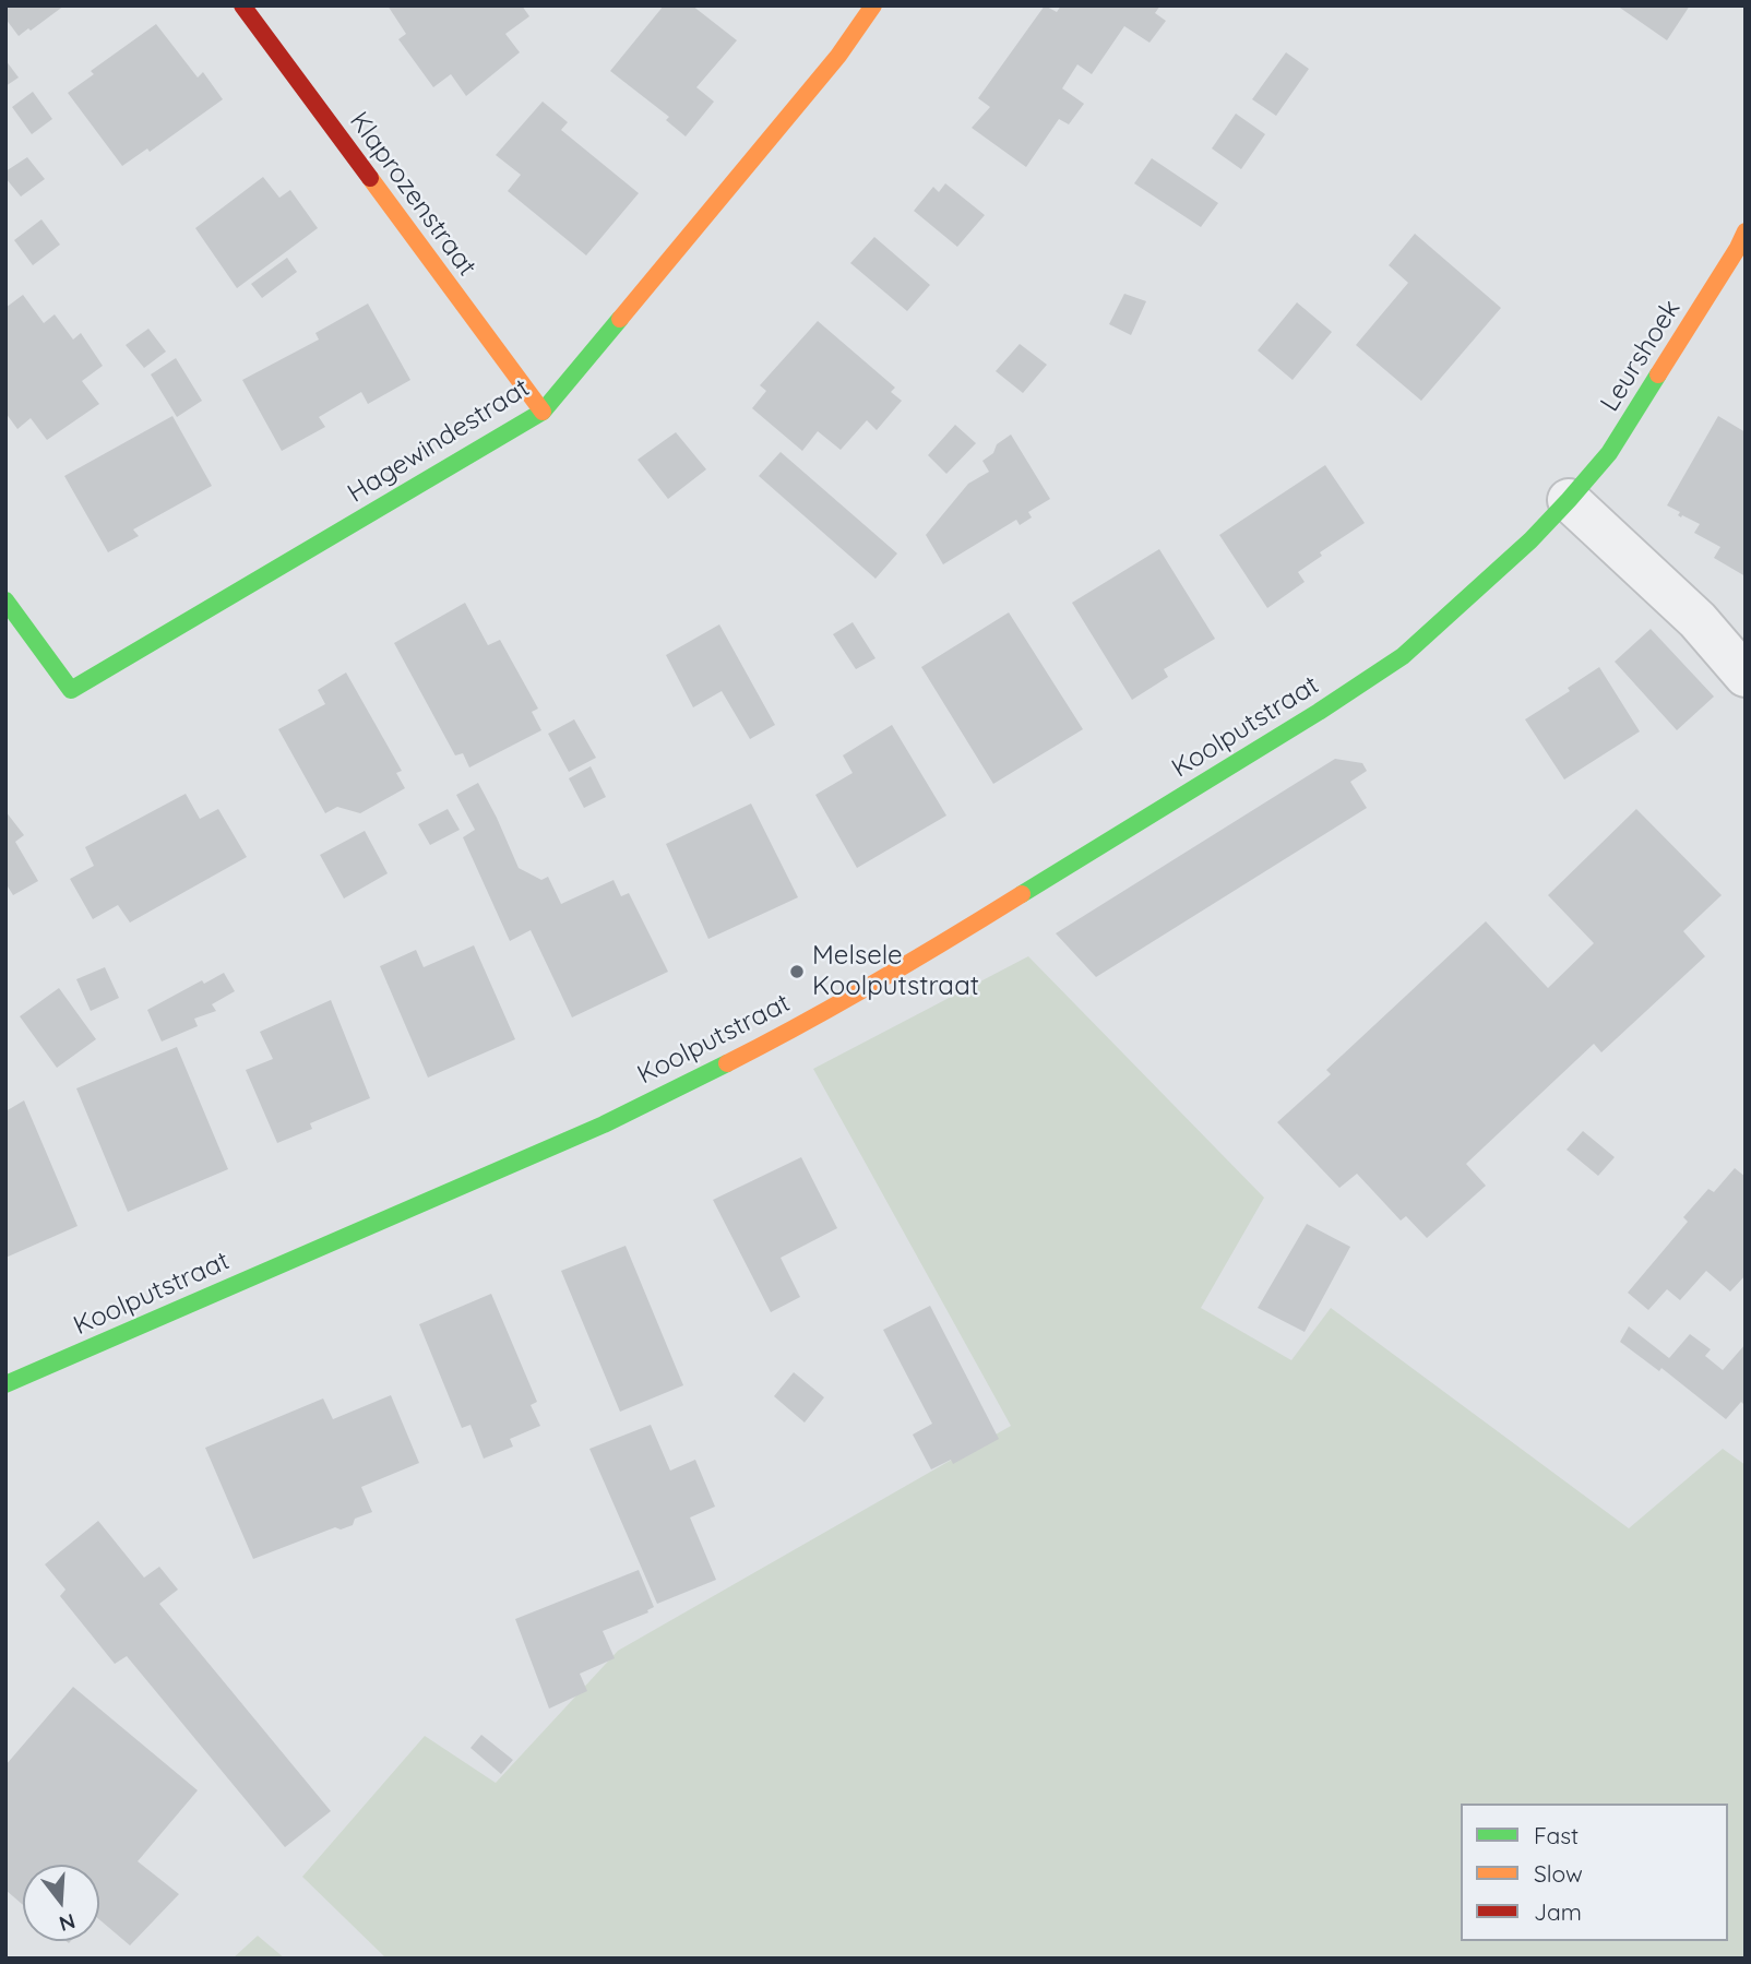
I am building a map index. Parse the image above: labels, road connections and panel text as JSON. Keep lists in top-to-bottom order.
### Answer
{
  "streets": {
    "street": [
      "Klaprozenstraat",
      "Leurshoek",
      "Hagewindestraat",
      "Koolputstraat"
    ]
  },
  "crossings": [
    ["Klaprozenstraat", "Hagewindestraat"],
    ["Leurshoek", "Koolputstraat"]
  ],
  "places": ["Melsele Koolputstraat"],
  "legend": ["Fast", "Slow", "Jam"],
  "north": "bottom"
}
